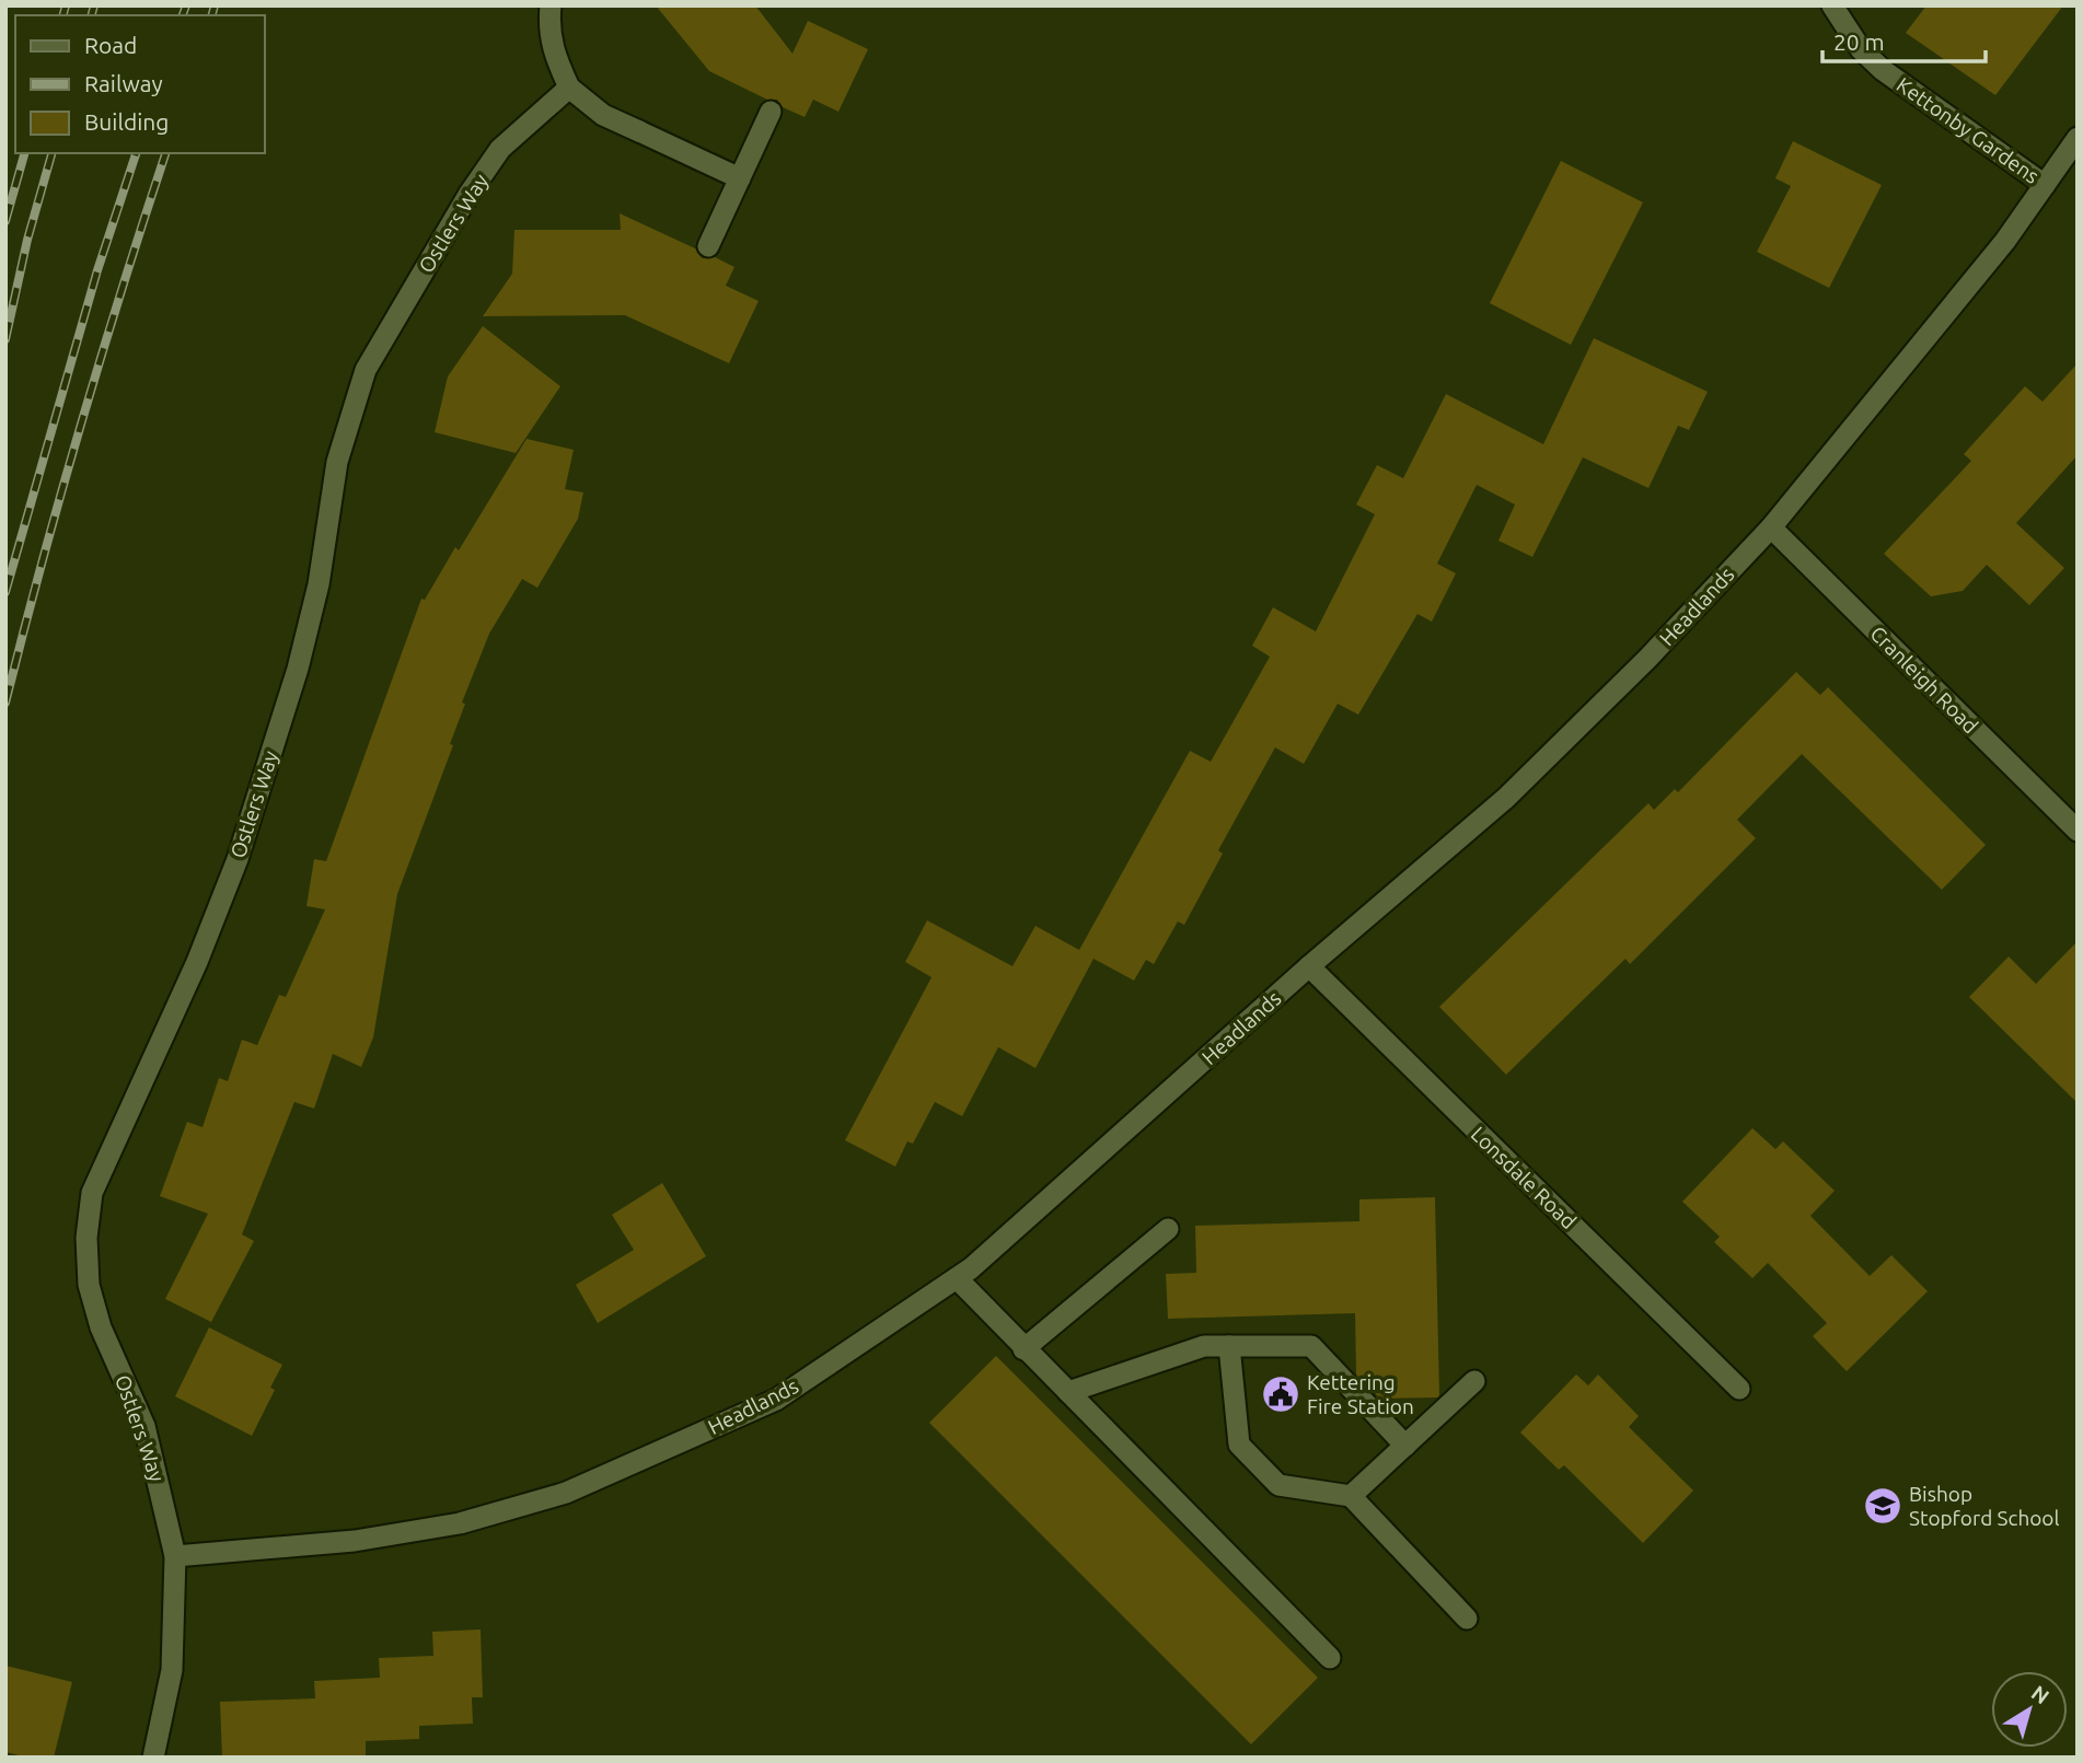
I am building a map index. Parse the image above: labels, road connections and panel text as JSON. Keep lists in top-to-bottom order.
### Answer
{
  "streets": {
    "street": [
      "Kettonby Gardens",
      "Ostlers Way",
      "Headlands",
      "Cranleigh Road",
      "Lonsdale Road"
    ]
  },
  "crossings": [
    ["Kettonby Gardens", "Headlands"],
    ["Ostlers Way", "Headlands"],
    ["Headlands", "Cranleigh Road"],
    ["Headlands", "Lonsdale Road"]
  ],
  "places": {
    "public building": ["Kettering Fire Station"],
    "school or university": ["Bishop Stopford School"]
  },
  "legend": ["Road", "Railway", "Building"],
  "scale_bar": "20 m",
  "north": "top right"
}
